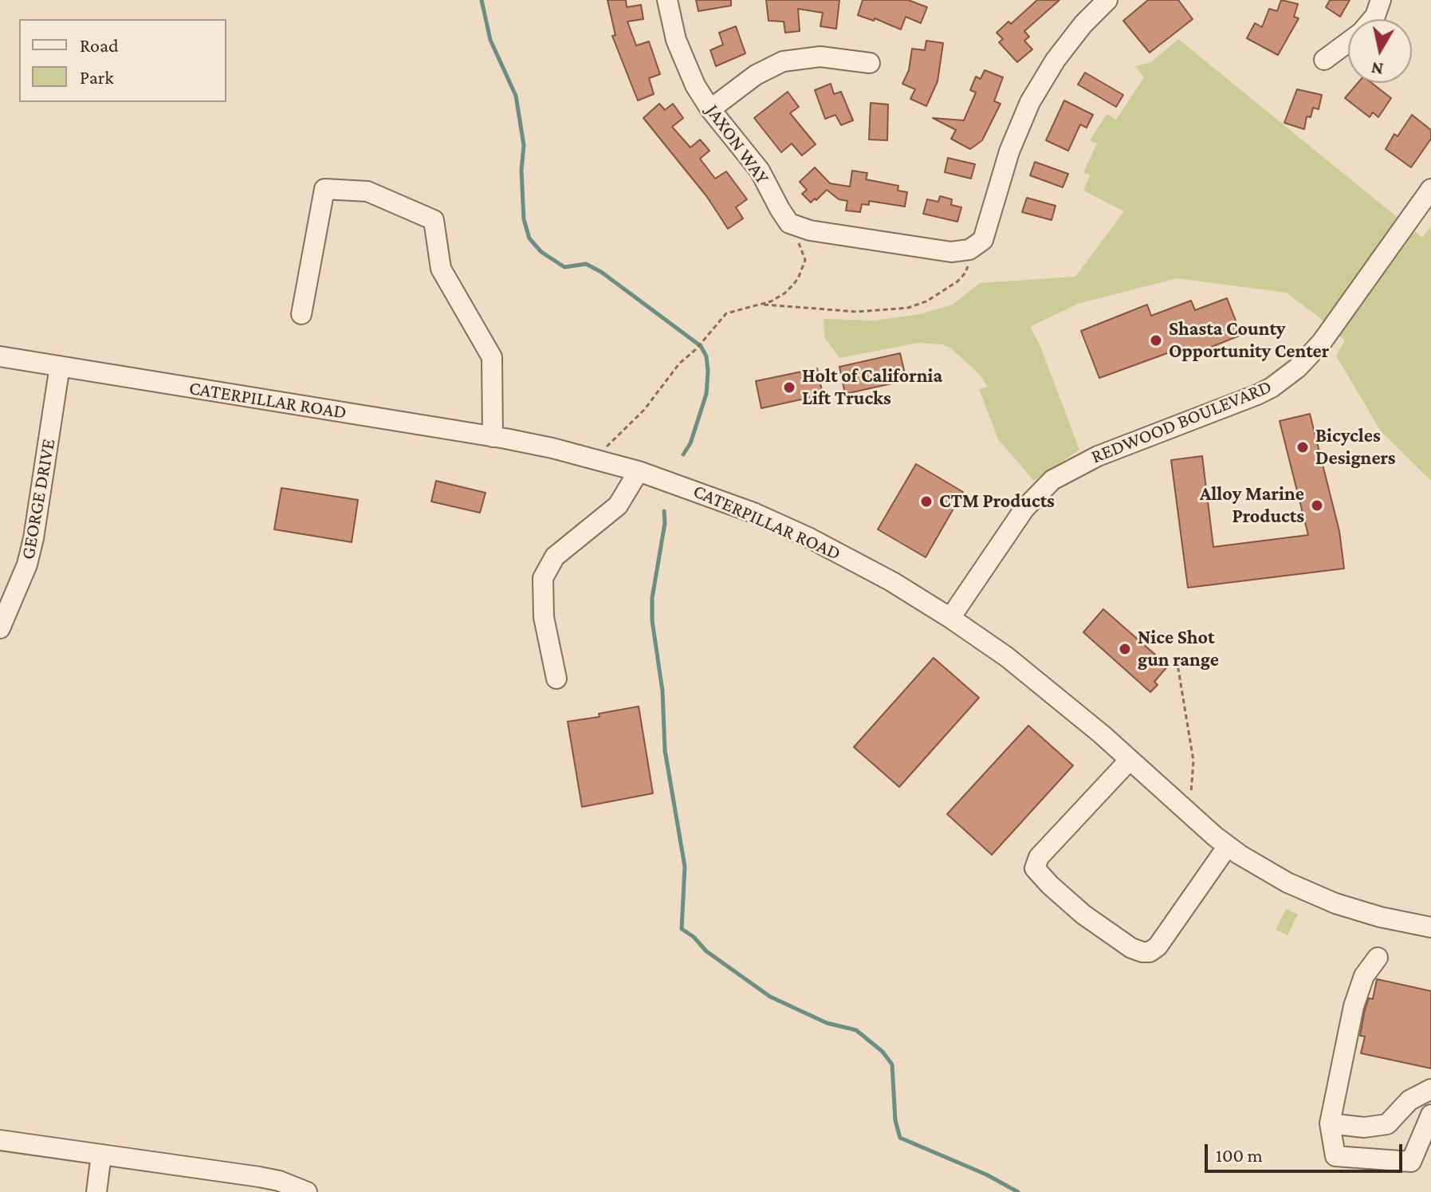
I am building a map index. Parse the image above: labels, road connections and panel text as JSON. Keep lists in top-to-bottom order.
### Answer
{
  "streets": {
    "street": [
      "JAXON WAY",
      "CATERPILLAR ROAD",
      "REDWOOD BOULEVARD",
      "GEORGE DRIVE"
    ]
  },
  "crossings": [
    ["CATERPILLAR ROAD", "REDWOOD BOULEVARD"],
    ["CATERPILLAR ROAD", "GEORGE DRIVE"]
  ],
  "places": [
    "Shasta County Opportunity Center",
    "Holt of California Lift Trucks",
    "Bicycles Designers",
    "CTM Products",
    "Alloy Marine Products",
    "Nice Shot gun range"
  ],
  "legend": ["Road", "Park"],
  "scale_bar": "100 m",
  "north": "bottom"
}
